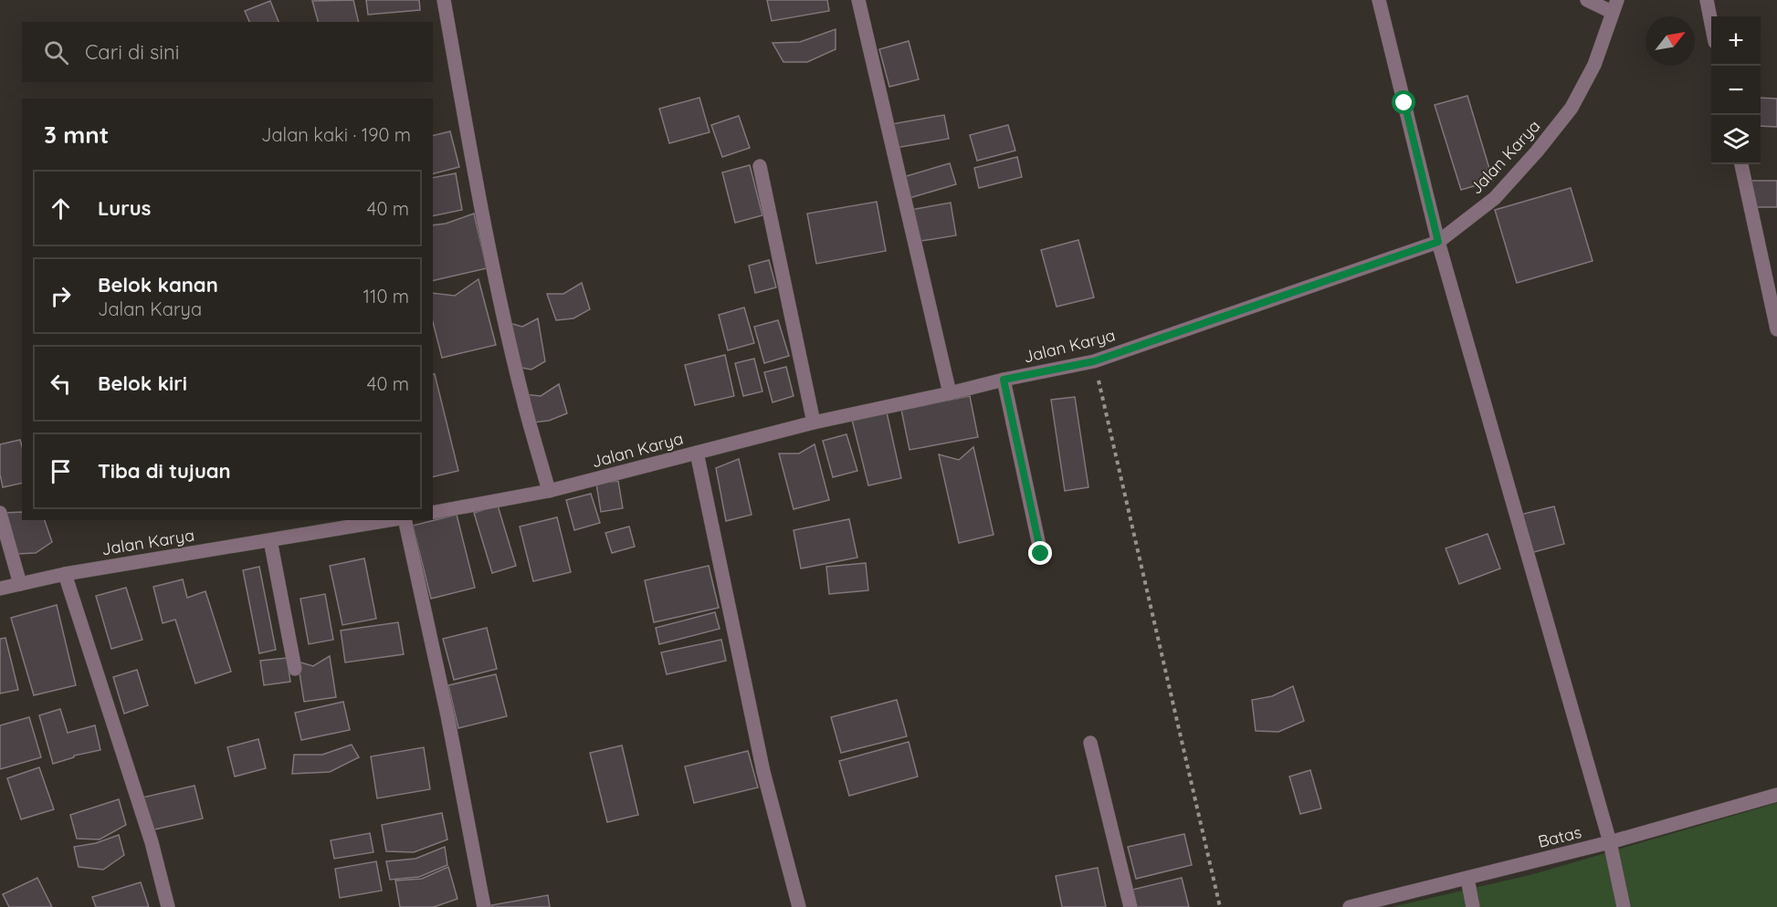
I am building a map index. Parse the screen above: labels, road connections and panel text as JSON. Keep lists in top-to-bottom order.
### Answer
{
  "streets": {
    "street": ["Jalan Karya", "Batas"]
  },
  "north": "top right",
  "page": {
    "map_buttons": ["+", "−"],
    "search": "Cari di sini",
    "heading": ["3 mnt", "Jalan kaki · 190 m"],
    "list": [
      ["Lurus", "40 m"],
      ["Belok kanan", "Jalan Karya", "110 m"],
      ["Belok kiri", "40 m"],
      "Tiba di tujuan"
    ]
  }
}
